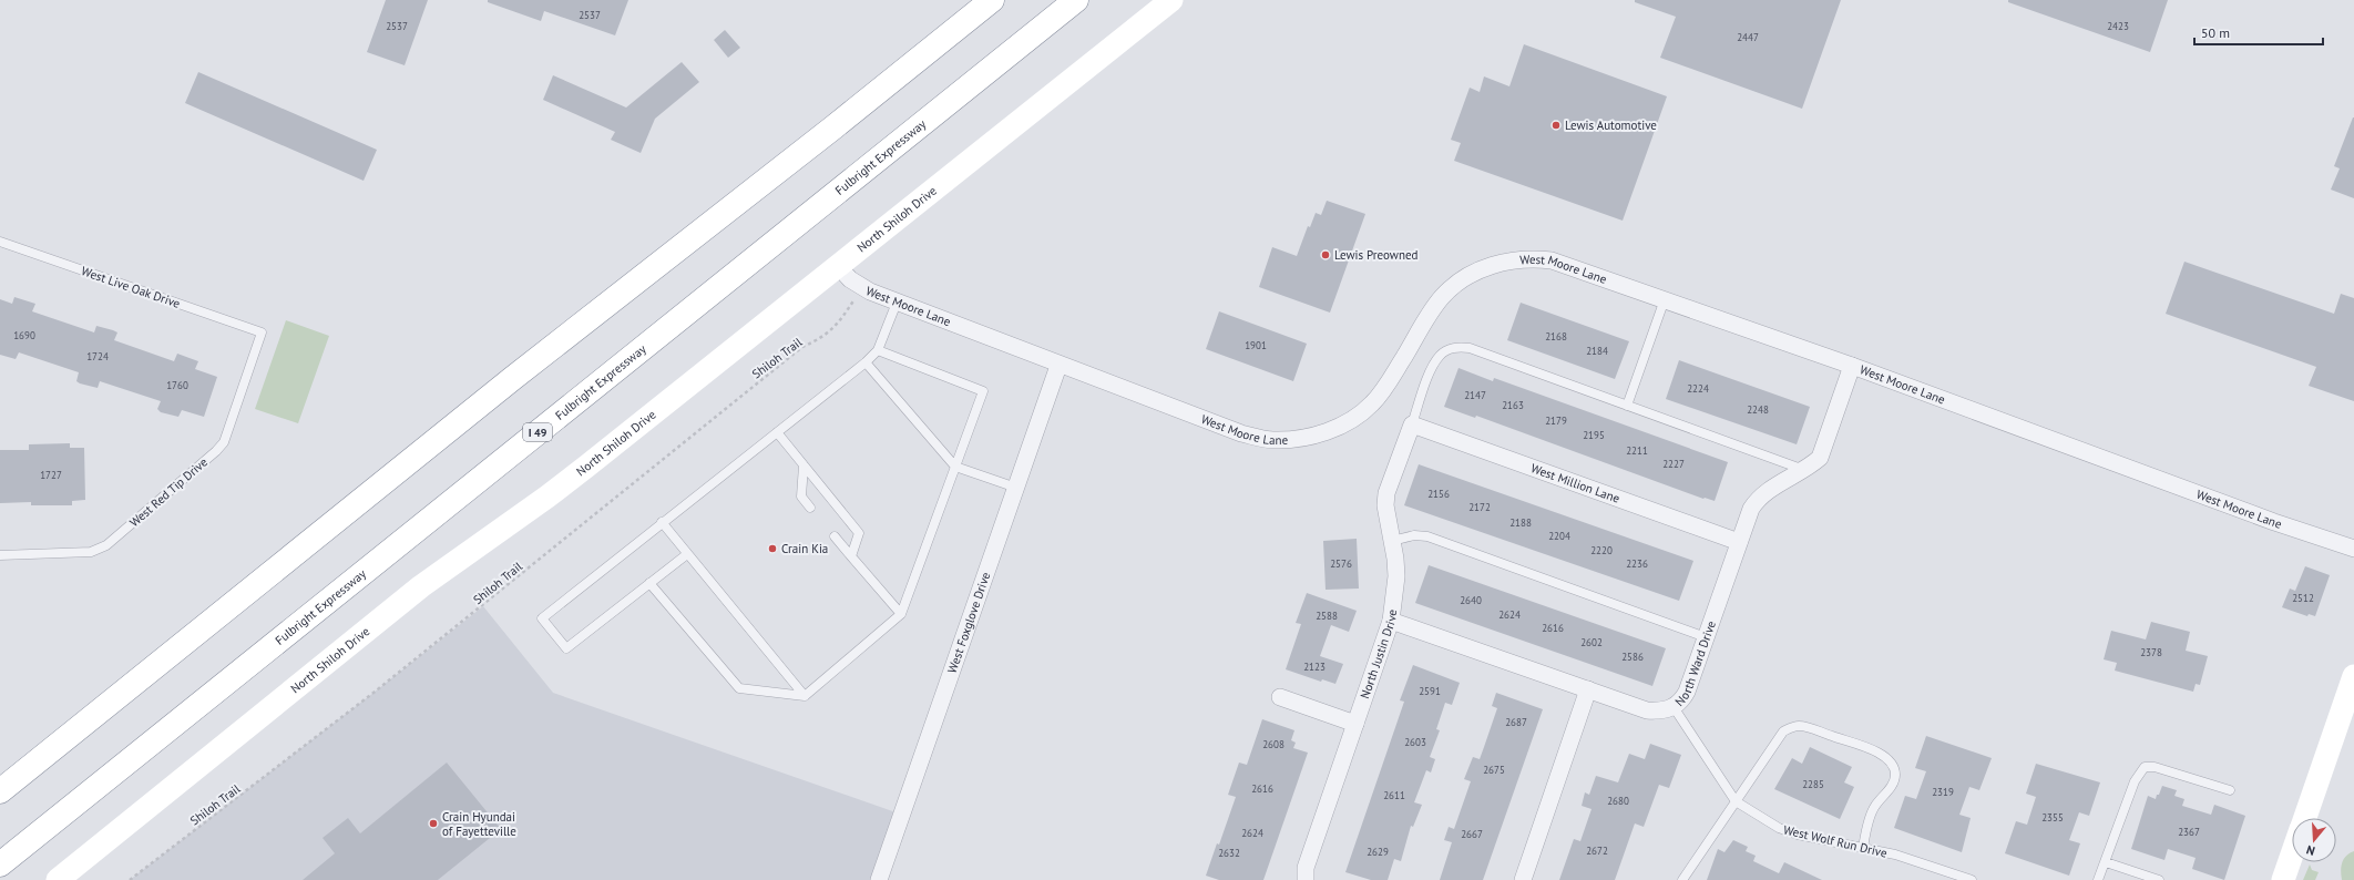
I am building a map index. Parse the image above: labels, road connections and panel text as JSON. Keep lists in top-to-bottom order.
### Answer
{
  "streets": {
    "highway": ["Fulbright Expressway", "I 49"],
    "street": [
      "North Shiloh Drive",
      "West Moore Lane",
      "West Million Lane",
      "West Foxglove Drive",
      "North Justin Drive",
      "North Ward Drive"
    ],
    "lane": ["West Live Oak Drive", "West Red Tip Drive", "West Wolf Run Drive"],
    "path": ["Shiloh Trail"]
  },
  "crossings": [
    ["North Shiloh Drive", "West Moore Lane"],
    ["West Moore Lane", "Shiloh Trail"],
    ["West Moore Lane", "West Foxglove Drive"],
    ["West Moore Lane", "North Ward Drive"],
    ["West Live Oak Drive", "West Red Tip Drive"],
    ["West Million Lane", "North Justin Drive"],
    ["West Million Lane", "North Ward Drive"],
    ["North Justin Drive", "North Ward Drive"],
    ["North Ward Drive", "West Wolf Run Drive"]
  ],
  "places": [
    "Lewis Automotive",
    "Lewis Preowned",
    "Crain Kia",
    "Crain Hyundai of Fayetteville"
  ],
  "house_numbers": [
    "2537",
    "2537",
    "2423",
    "2447",
    "1690",
    "2168",
    "1901",
    "2184",
    "1724",
    "1760",
    "2224",
    "2147",
    "2163",
    "2248",
    "2179",
    "2195",
    "2211",
    "2227",
    "1727",
    "2156",
    "2172",
    "2188",
    "2204",
    "2220",
    "2576",
    "2236",
    "2512",
    "2640",
    "2624",
    "2588",
    "2616",
    "2602",
    "2378",
    "2586",
    "2123",
    "2591",
    "2687",
    "2603",
    "2608",
    "2675",
    "2285",
    "2616",
    "2319",
    "2611",
    "2680",
    "2355",
    "2367",
    "2624",
    "2667",
    "2672",
    "2629",
    "2632"
  ],
  "scale_bar": "50 m",
  "north": "bottom"
}
